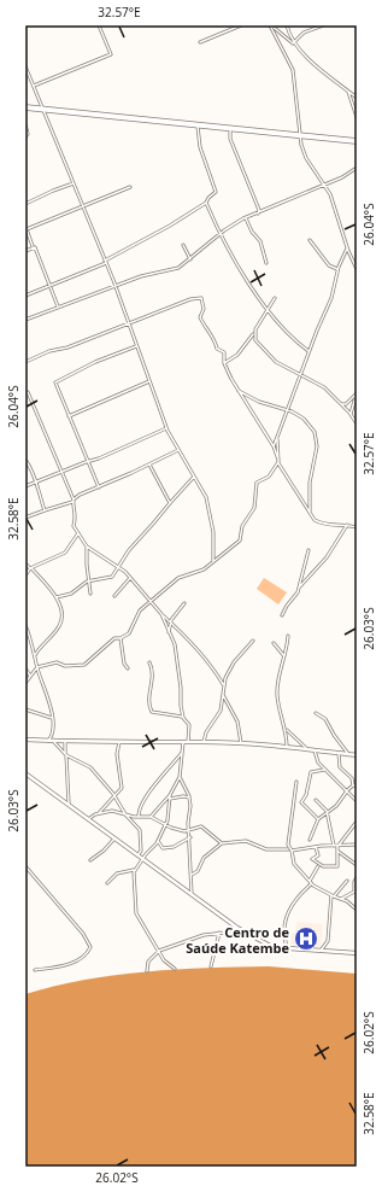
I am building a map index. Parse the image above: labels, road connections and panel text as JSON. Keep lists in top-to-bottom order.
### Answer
{
  "places": {
    "hospital": ["Centro de Saúde Katembe"]
  },
  "coordinates": [
    "32.57°E",
    "26.04°S",
    "32.58°E",
    "26.03°S",
    "26.02°S"
  ]
}
